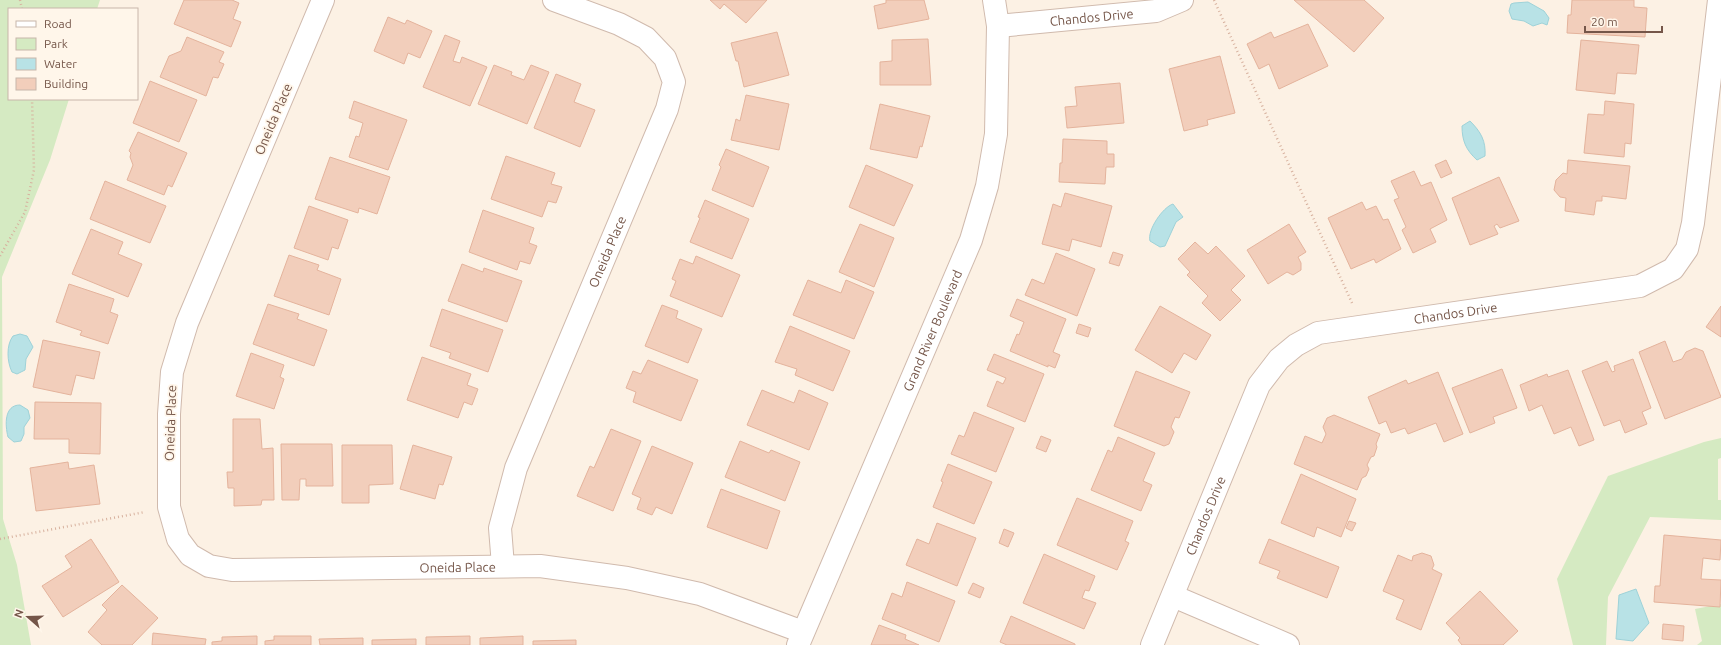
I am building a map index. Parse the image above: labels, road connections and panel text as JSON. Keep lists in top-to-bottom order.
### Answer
{
  "streets": {
    "street": ["Chandos Drive", "Oneida Place", "Grand River Boulevard"]
  },
  "crossings": [
    ["Chandos Drive", "Grand River Boulevard"],
    ["Oneida Place", "Grand River Boulevard"]
  ],
  "legend": [
    "Road",
    "Park",
    "Water",
    "Building"
  ],
  "scale_bar": "20 m",
  "north": "left"
}
